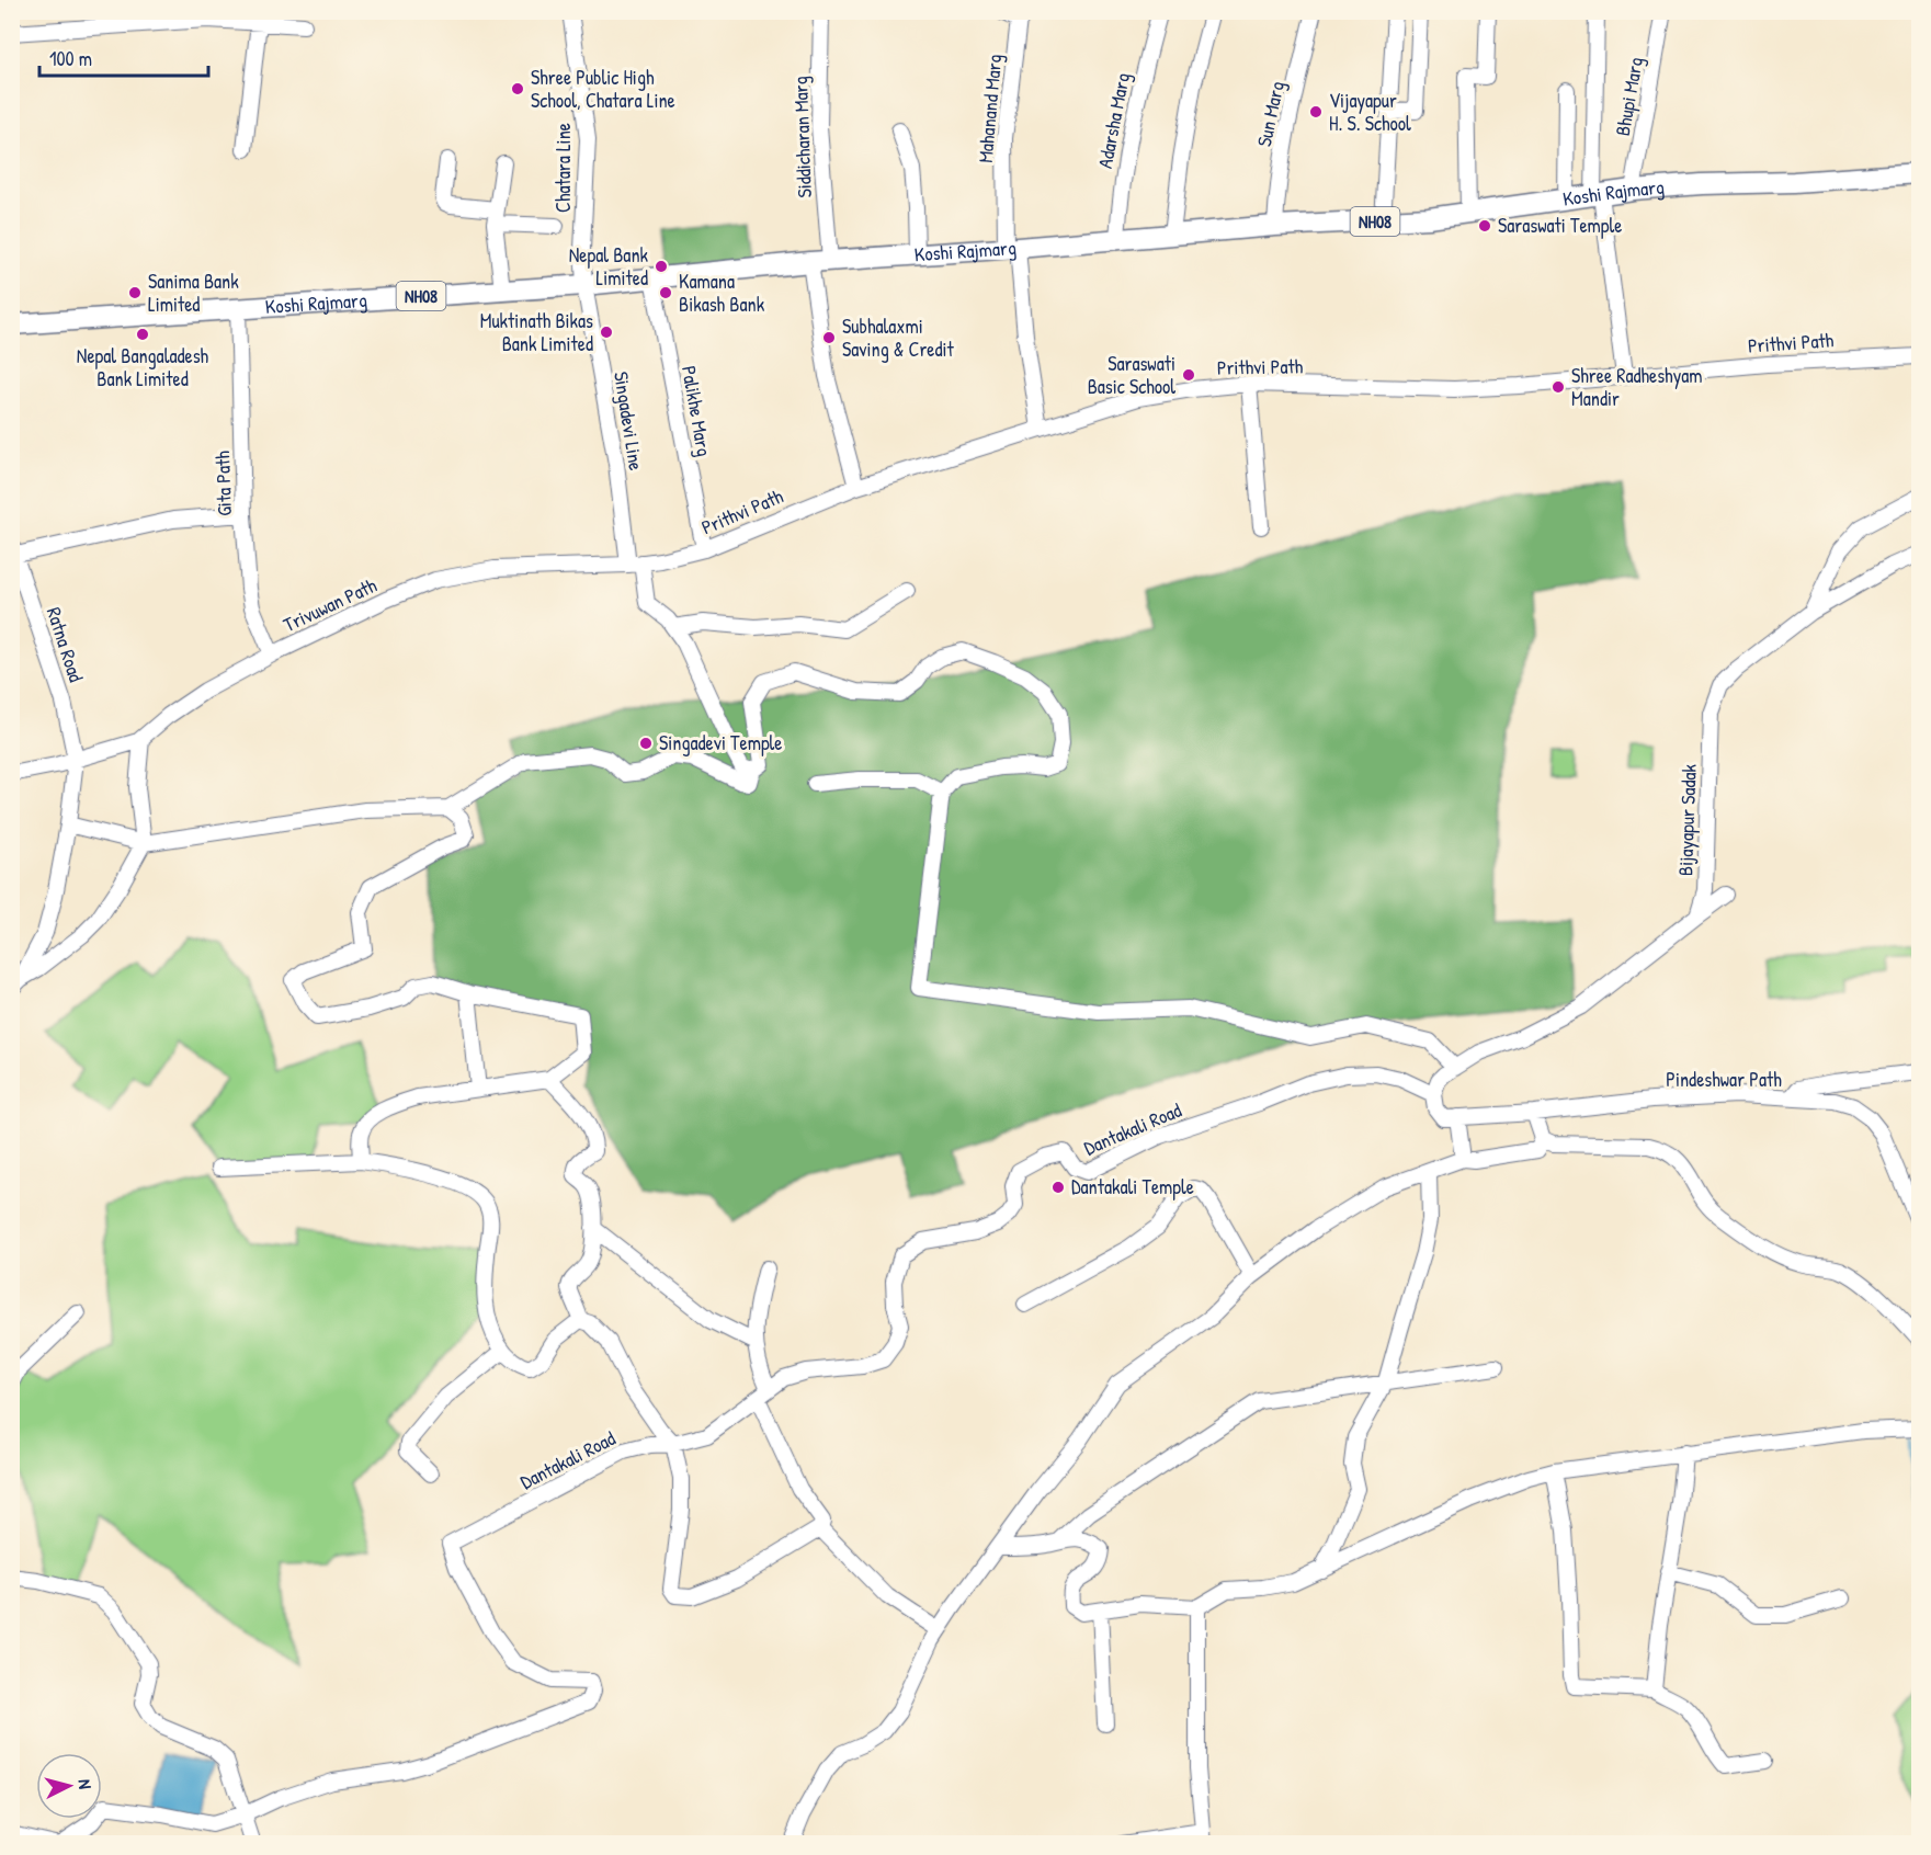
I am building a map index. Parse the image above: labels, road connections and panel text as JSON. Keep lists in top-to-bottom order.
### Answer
{
  "streets": {
    "main road": ["Koshi Rajmarg", "NH08"],
    "street": [
      "Bhupi Marg",
      "Mahanand Marg",
      "Sun Marg",
      "Adarsha Marg",
      "Siddicharan Marg",
      "Chatara Line",
      "Prithvi Path",
      "Palikhe Marg",
      "Singadevi Line",
      "Gita Path",
      "Trivuwan Path",
      "Ratna Road",
      "Bijayapur Sadak",
      "Pindeshwar Path",
      "Dantakali Road"
    ]
  },
  "crossings": [
    ["Bhupi Marg", "Koshi Rajmarg"],
    ["Mahanand Marg", "Koshi Rajmarg"],
    ["Mahanand Marg", "Prithvi Path"],
    ["Sun Marg", "Koshi Rajmarg"],
    ["Adarsha Marg", "Koshi Rajmarg"],
    ["Siddicharan Marg", "Koshi Rajmarg"],
    ["Siddicharan Marg", "Prithvi Path"],
    ["Chatara Line", "Koshi Rajmarg"],
    ["Chatara Line", "Singadevi Line"],
    ["Koshi Rajmarg", "Palikhe Marg"],
    ["Koshi Rajmarg", "Singadevi Line"],
    ["Koshi Rajmarg", "Gita Path"],
    ["Prithvi Path", "Palikhe Marg"],
    ["Prithvi Path", "Singadevi Line"],
    ["Prithvi Path", "Trivuwan Path"],
    ["Singadevi Line", "Trivuwan Path"],
    ["Gita Path", "Trivuwan Path"],
    ["Trivuwan Path", "Ratna Road"]
  ],
  "places": [
    "Shree Public High School, Chatara Line",
    "Vijayapur H. S. School",
    "Saraswati Temple",
    "Nepal Bank Limited",
    "Sanima Bank Limited",
    "Kamana Bikash Bank",
    "Muktinath Bikas Bank Limited",
    "Nepal Bangaladesh Bank Limited",
    "Subhalaxmi Saving & Credit",
    "Saraswati Basic School",
    "Shree Radheshyam Mandir",
    "Singadevi Temple",
    "Dantakali Temple"
  ],
  "scale_bar": "100 m",
  "north": "right"
}
